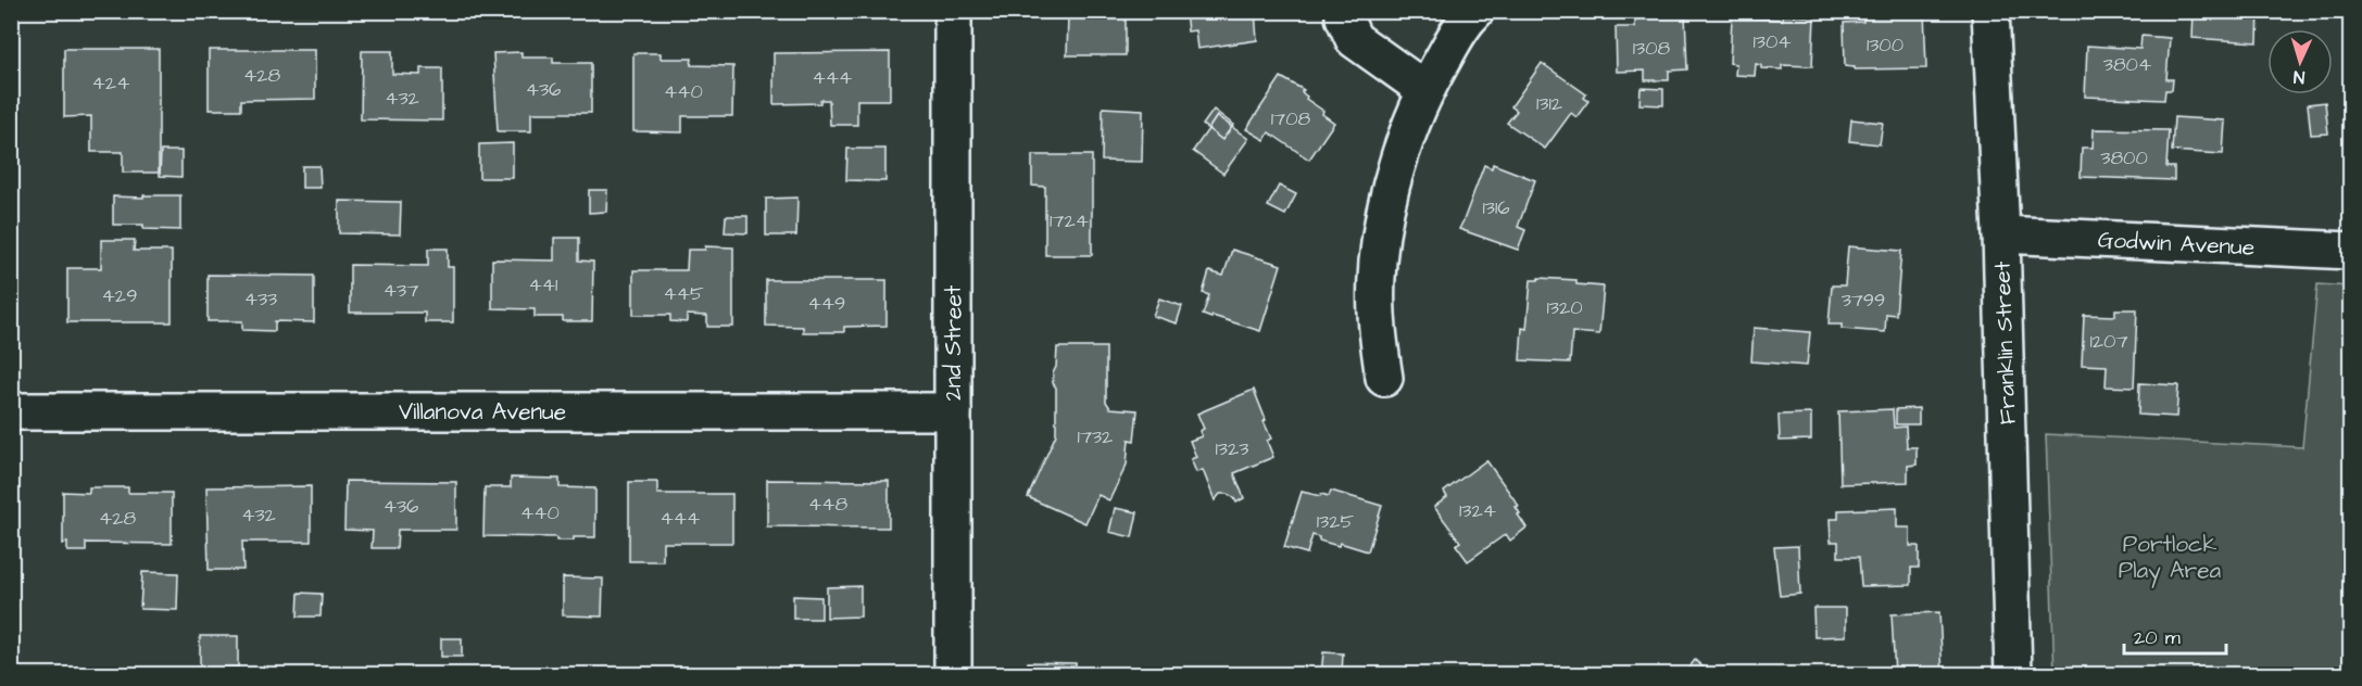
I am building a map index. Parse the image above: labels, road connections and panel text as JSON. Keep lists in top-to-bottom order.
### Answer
{
  "streets": {
    "street": [
      "Godwin Avenue",
      "2nd Street",
      "Franklin Street",
      "Villanova Avenue"
    ]
  },
  "crossings": [
    ["Godwin Avenue", "Franklin Street"],
    ["2nd Street", "Villanova Avenue"]
  ],
  "parks": ["Portlock Play Area"],
  "house_numbers": [
    "1304",
    "1300",
    "1308",
    "3804",
    "428",
    "444",
    "424",
    "436",
    "440",
    "432",
    "1312",
    "1708",
    "3800",
    "1316",
    "1724",
    "441",
    "437",
    "445",
    "429",
    "433",
    "3799",
    "449",
    "1320",
    "1207",
    "1732",
    "1323",
    "448",
    "436",
    "1324",
    "440",
    "432",
    "428",
    "444",
    "1325"
  ],
  "scale_bar": "20 m",
  "north": "bottom"
}
